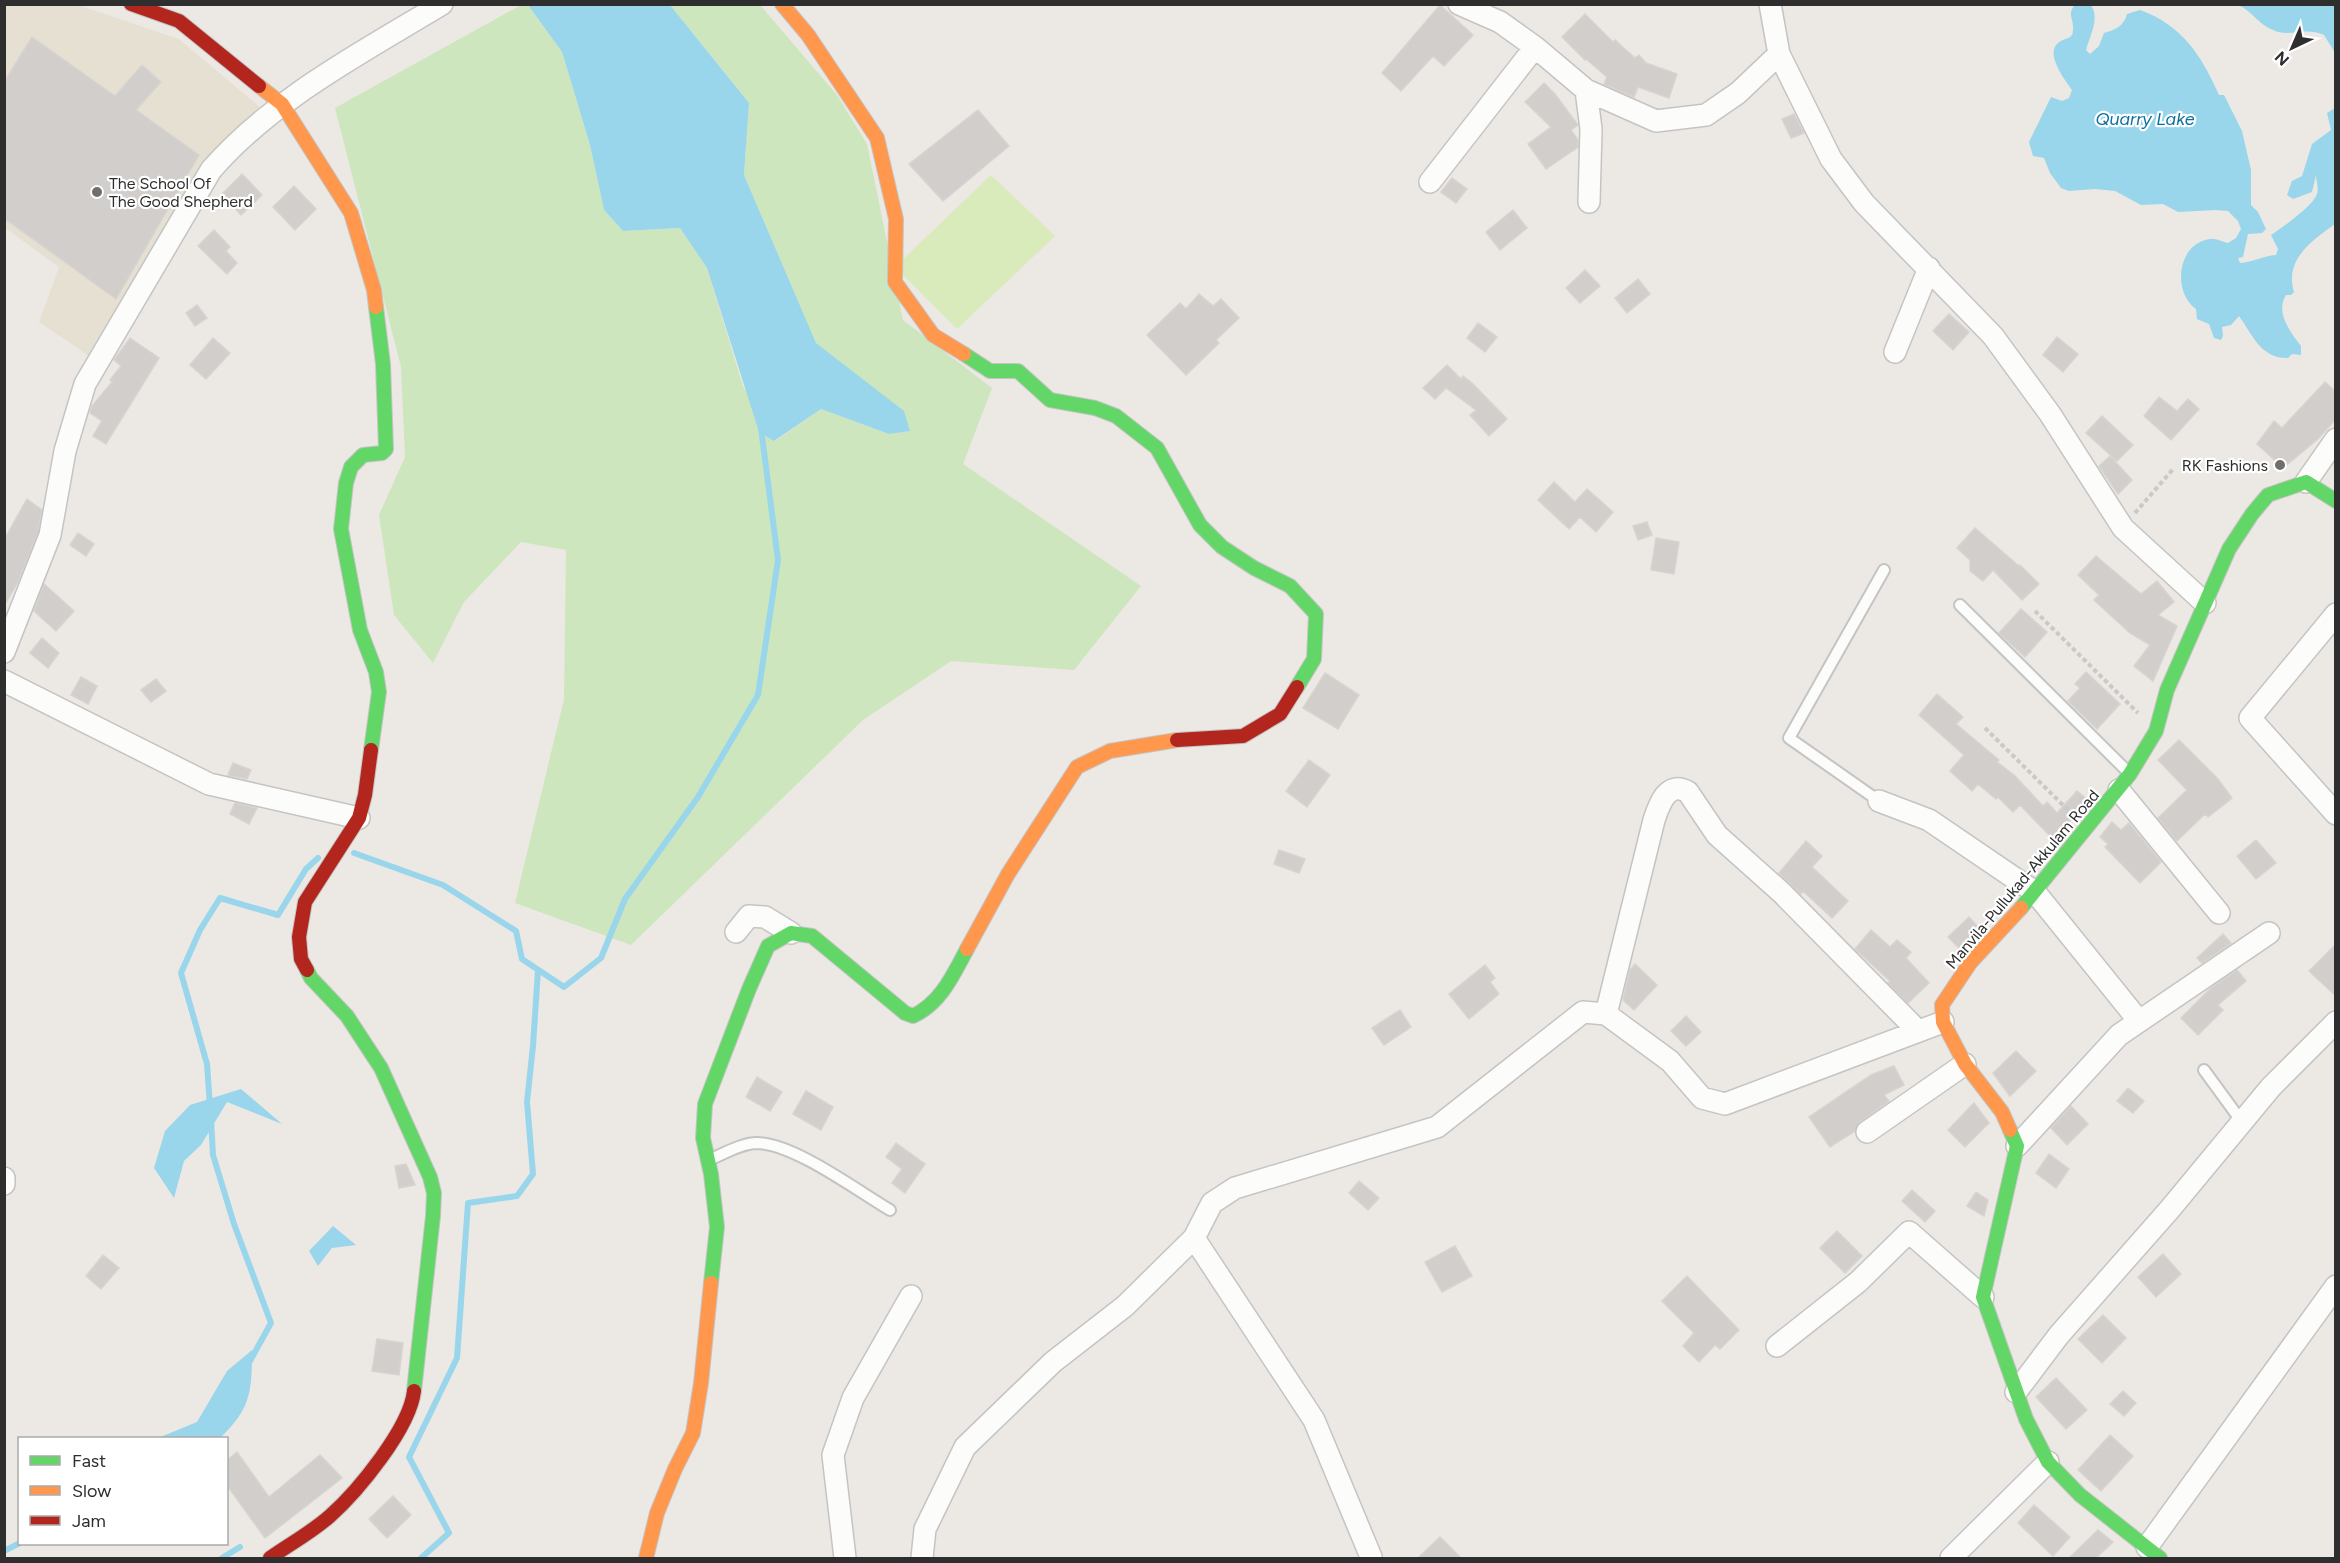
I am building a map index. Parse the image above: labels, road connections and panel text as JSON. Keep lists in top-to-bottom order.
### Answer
{
  "streets": {
    "street": ["Manvila-Pullukad-Akkulam Road"]
  },
  "water": ["Quarry Lake"],
  "places": ["The School Of The Good Shepherd", "RK Fashions"],
  "legend": ["Fast", "Slow", "Jam"],
  "north": "bottom left"
}
